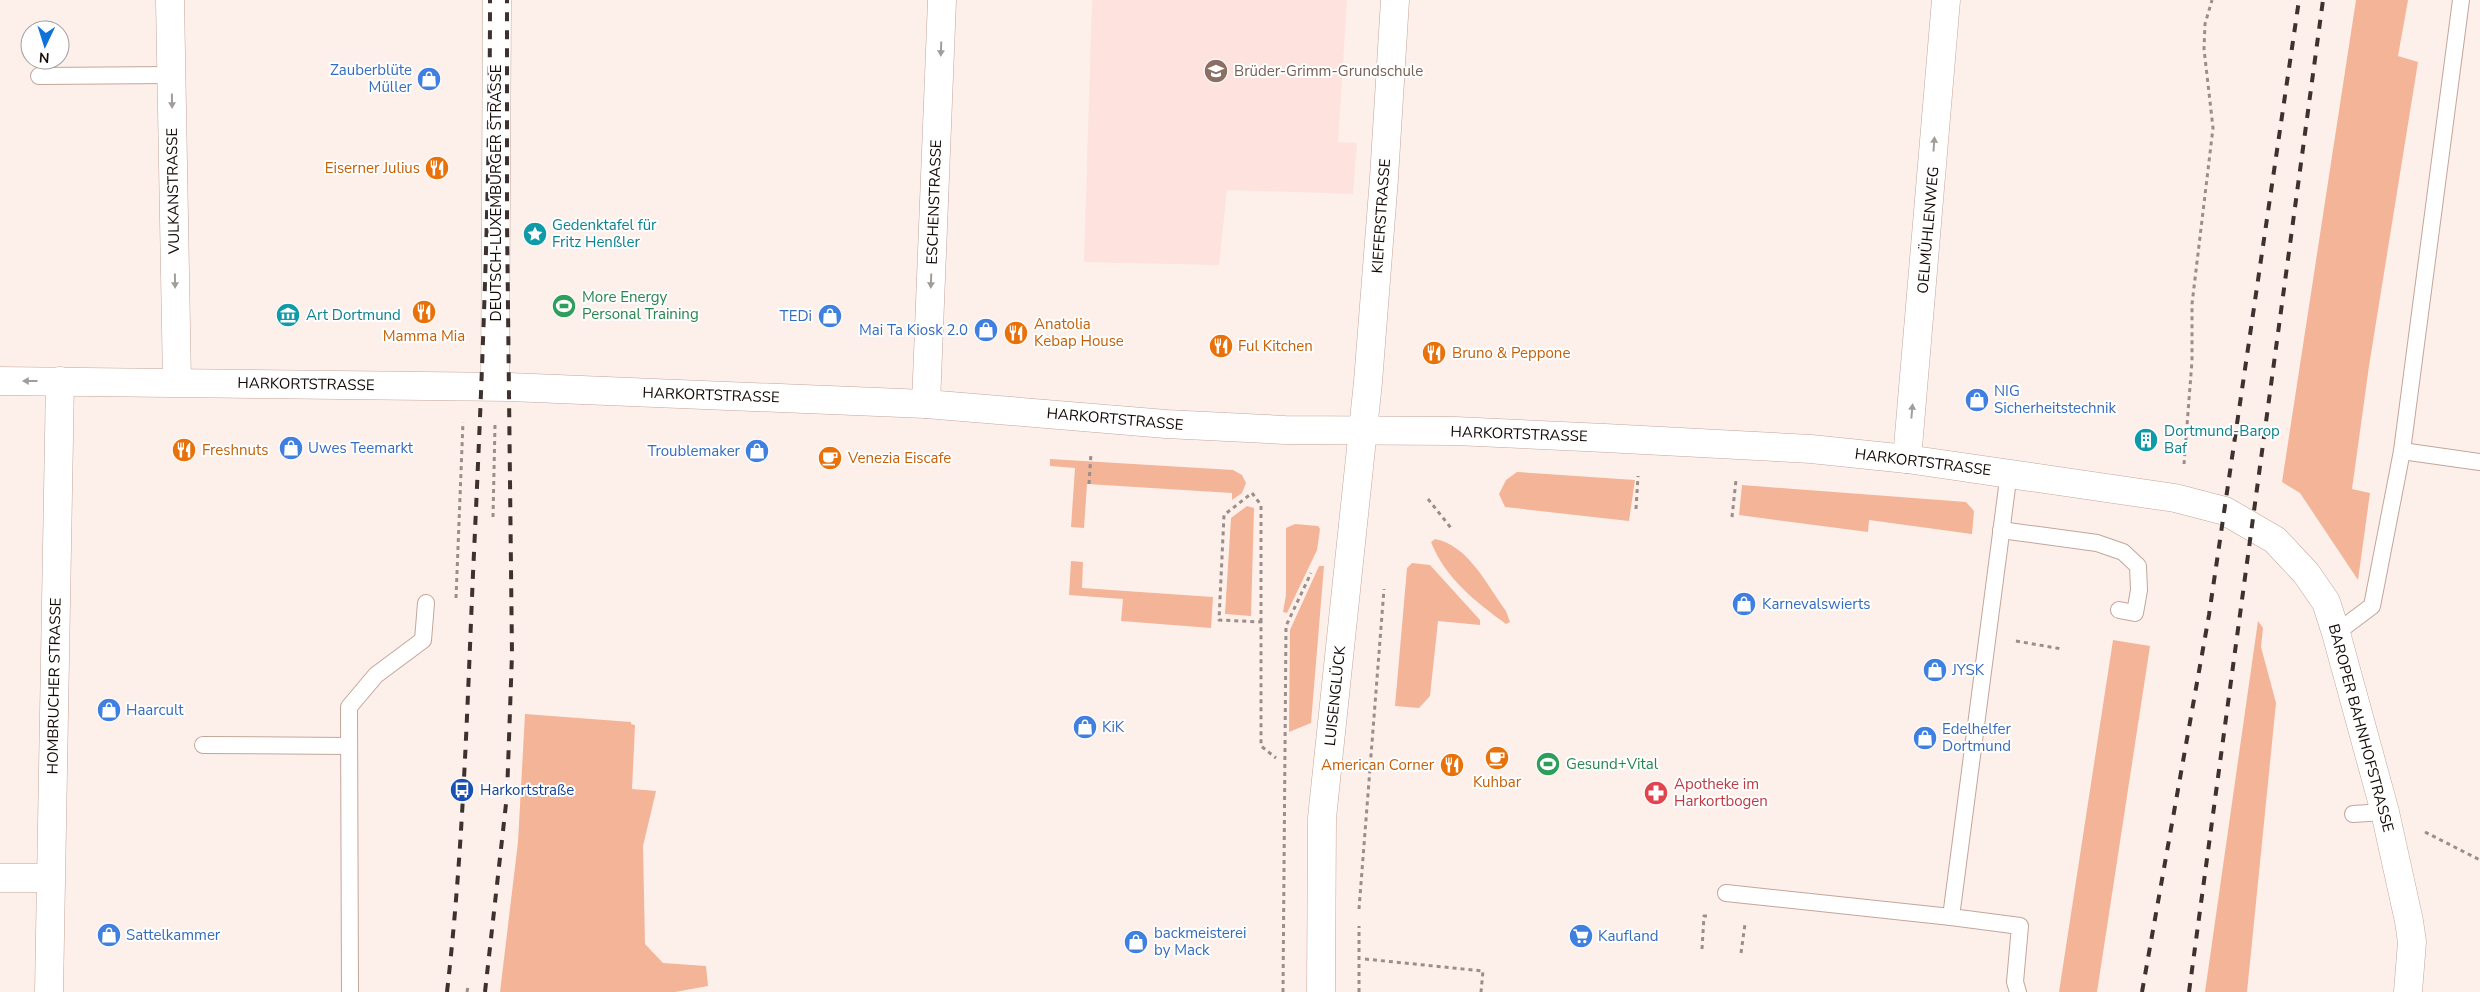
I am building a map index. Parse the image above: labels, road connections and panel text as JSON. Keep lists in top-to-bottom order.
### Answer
{
  "streets": {
    "street": [
      "VULKANSTRASSE",
      "DEUTSCH-LUXEMBURGER STRASSE",
      "ESCHENSTRASSE",
      "KIEFERSTRASSE",
      "OELMÜHLENWEG",
      "HARKORTSTRASSE",
      "HOMBRUCHER STRASSE",
      "LUISENGLÜCK",
      "BAROPER BAHNHOFSTRASSE"
    ]
  },
  "crossings": [
    ["VULKANSTRASSE", "HARKORTSTRASSE"],
    ["DEUTSCH-LUXEMBURGER STRASSE", "HARKORTSTRASSE"],
    ["ESCHENSTRASSE", "HARKORTSTRASSE"],
    ["KIEFERSTRASSE", "HARKORTSTRASSE"],
    ["KIEFERSTRASSE", "LUISENGLÜCK"],
    ["OELMÜHLENWEG", "HARKORTSTRASSE"],
    ["HARKORTSTRASSE", "HOMBRUCHER STRASSE"],
    ["HARKORTSTRASSE", "LUISENGLÜCK"],
    ["HARKORTSTRASSE", "BAROPER BAHNHOFSTRASSE"]
  ],
  "one_way": ["VULKANSTRASSE", "ESCHENSTRASSE", "OELMÜHLENWEG"],
  "places": {
    "school or university": ["Brüder-Grimm-Grundschule"],
    "shop": [
      "Zauberblüte Müller",
      "TEDi",
      "Mai Ta Kiosk 2.0",
      "NIG Sicherheitstechnik",
      "Uwes Teemarkt",
      "Troublemaker",
      "Karnevalswierts",
      "JYSK",
      "Haarcult",
      "KiK",
      "Edelhelfer Dortmund",
      "Sattelkammer",
      "backmeisterei by Mack"
    ],
    "restaurant": [
      "Eiserner Julius",
      "Mamma Mia",
      "Anatolia Kebap House",
      "Ful Kitchen",
      "Bruno & Peppone",
      "Freshnuts",
      "American Corner"
    ],
    "place": ["Gedenktafel für Fritz Henßler"],
    "sports": ["More Energy Personal Training", "Gesund+Vital"],
    "museum": ["Art Dortmund"],
    "building": ["Dortmund-Barop Baf"],
    "cafe": ["Venezia Eiscafe", "Kuhbar"],
    "bus stop": ["Harkortstraße"],
    "pharmacy": ["Apotheke im Harkortbogen"],
    "supermarket": ["Kaufland"]
  },
  "north": "bottom"
}
